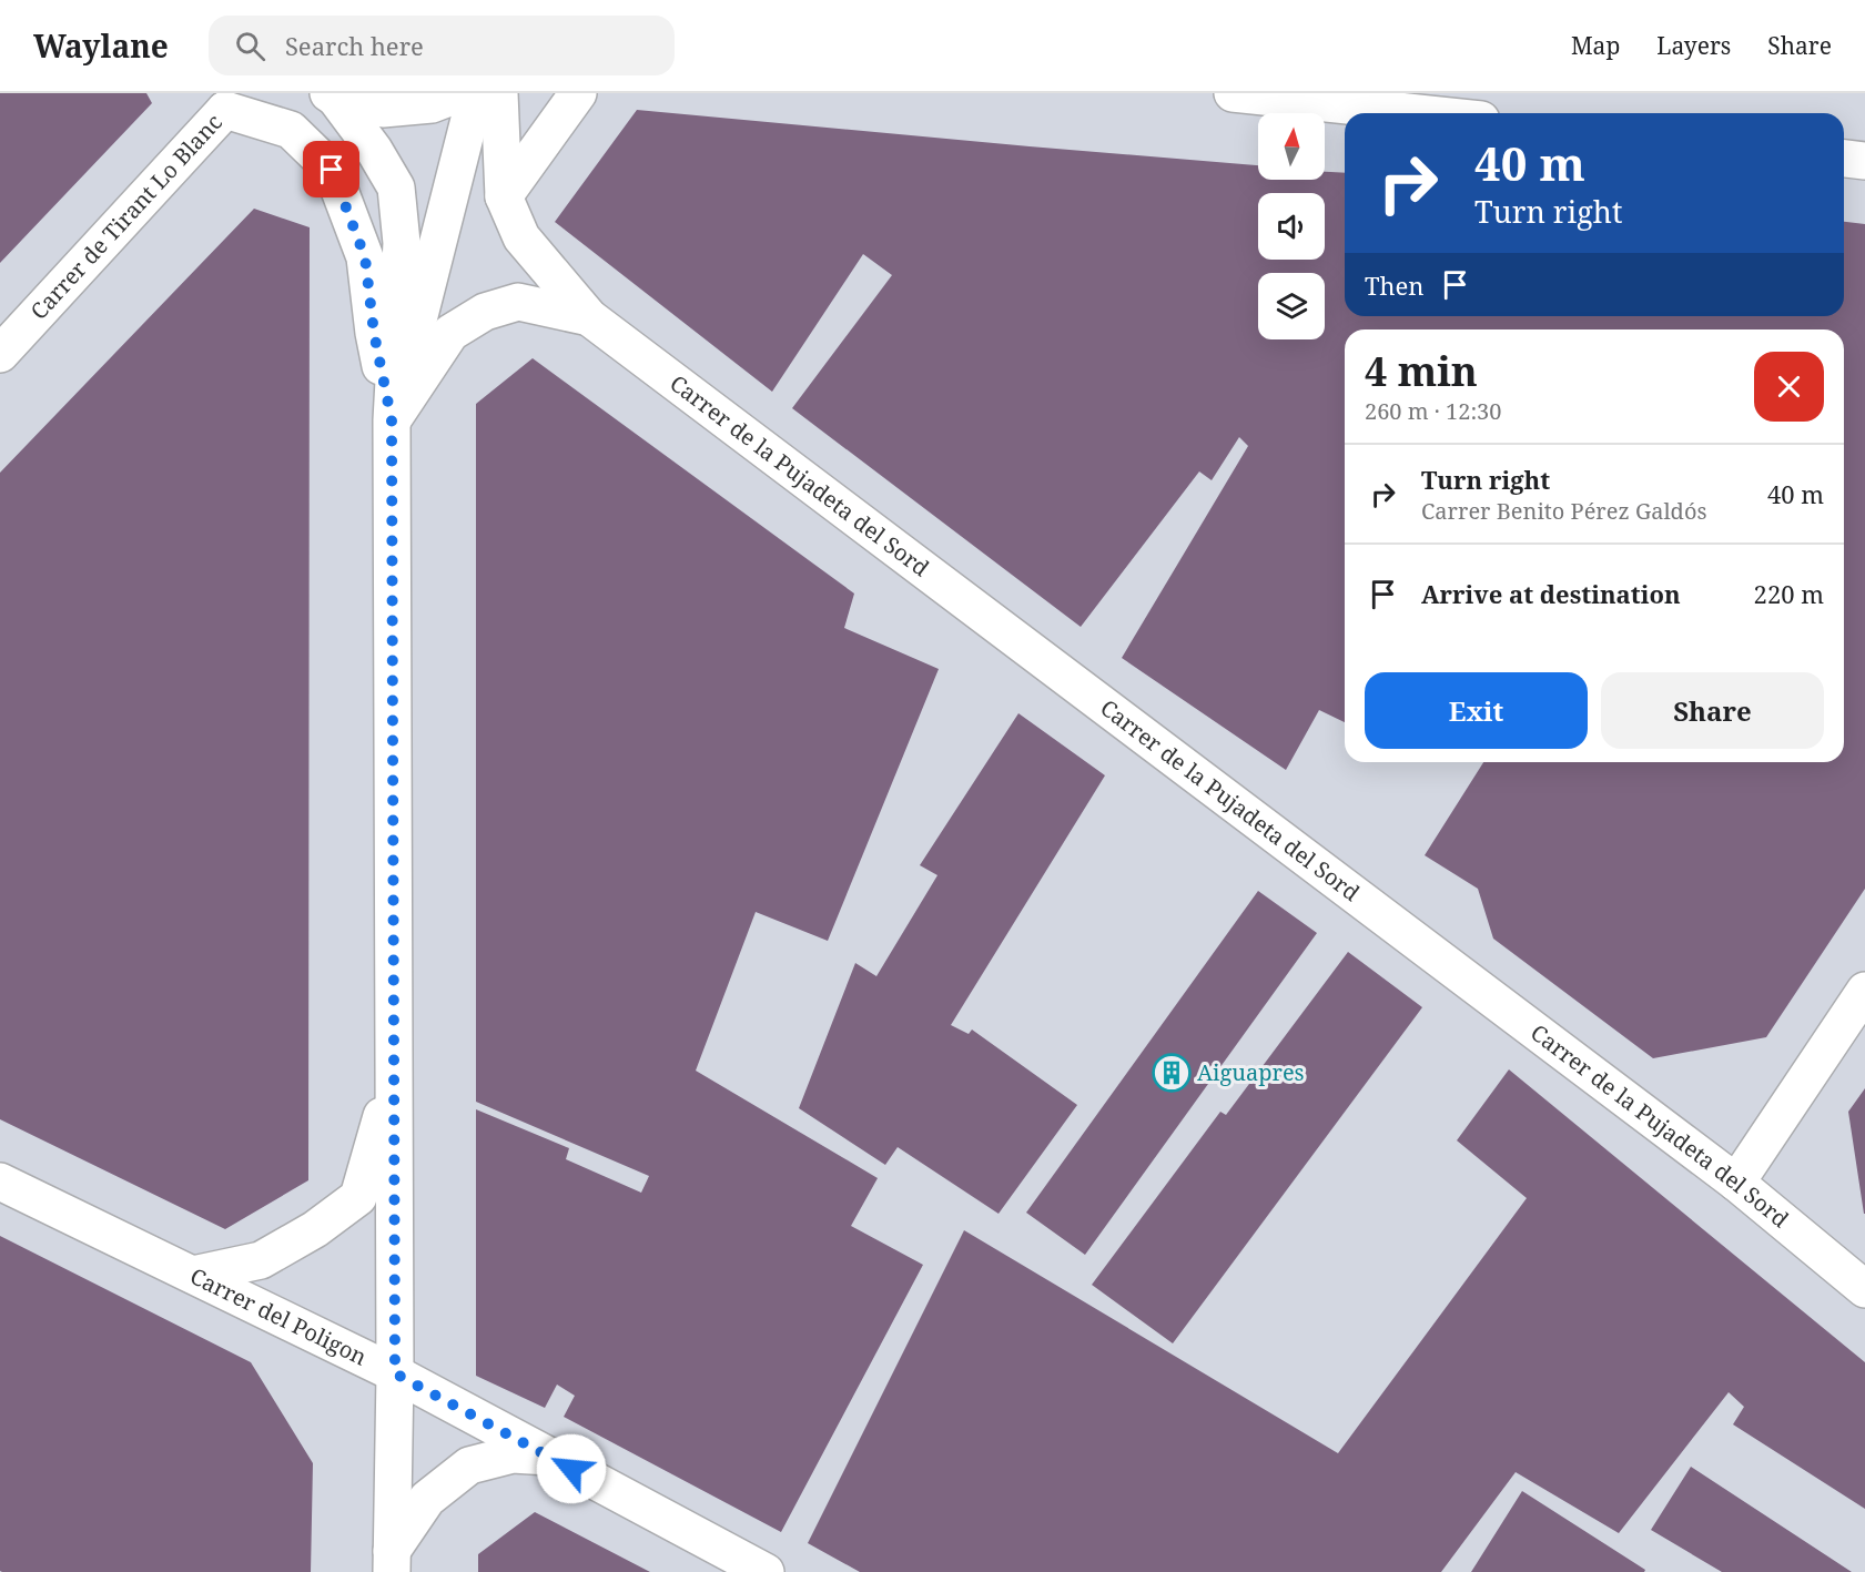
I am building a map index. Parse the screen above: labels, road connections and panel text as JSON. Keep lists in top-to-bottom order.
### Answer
{
  "streets": {
    "street": ["Carrer de Tirant Lo Blanc", "Carrer de la Pujadeta del Sord", "Carrer del Poligon"]
  },
  "places": {
    "building": ["Aiguapres"]
  },
  "north": "top",
  "page": {
    "header": "Waylane",
    "search": "Search here",
    "nav": ["Map", "Layers", "Share"],
    "turn": ["40 m", "Turn right"],
    "then": "Then",
    "heading": ["4 min", "260 m · 12:30"],
    "list": [
      {
        "name": "Turn right",
        "note": "Carrer Benito Pérez Galdós",
        "value": "40 m"
      },
      {
        "name": "Arrive at destination",
        "value": "220 m"
      }
    ],
    "buttons": ["Exit", "Share"]
  }
}
